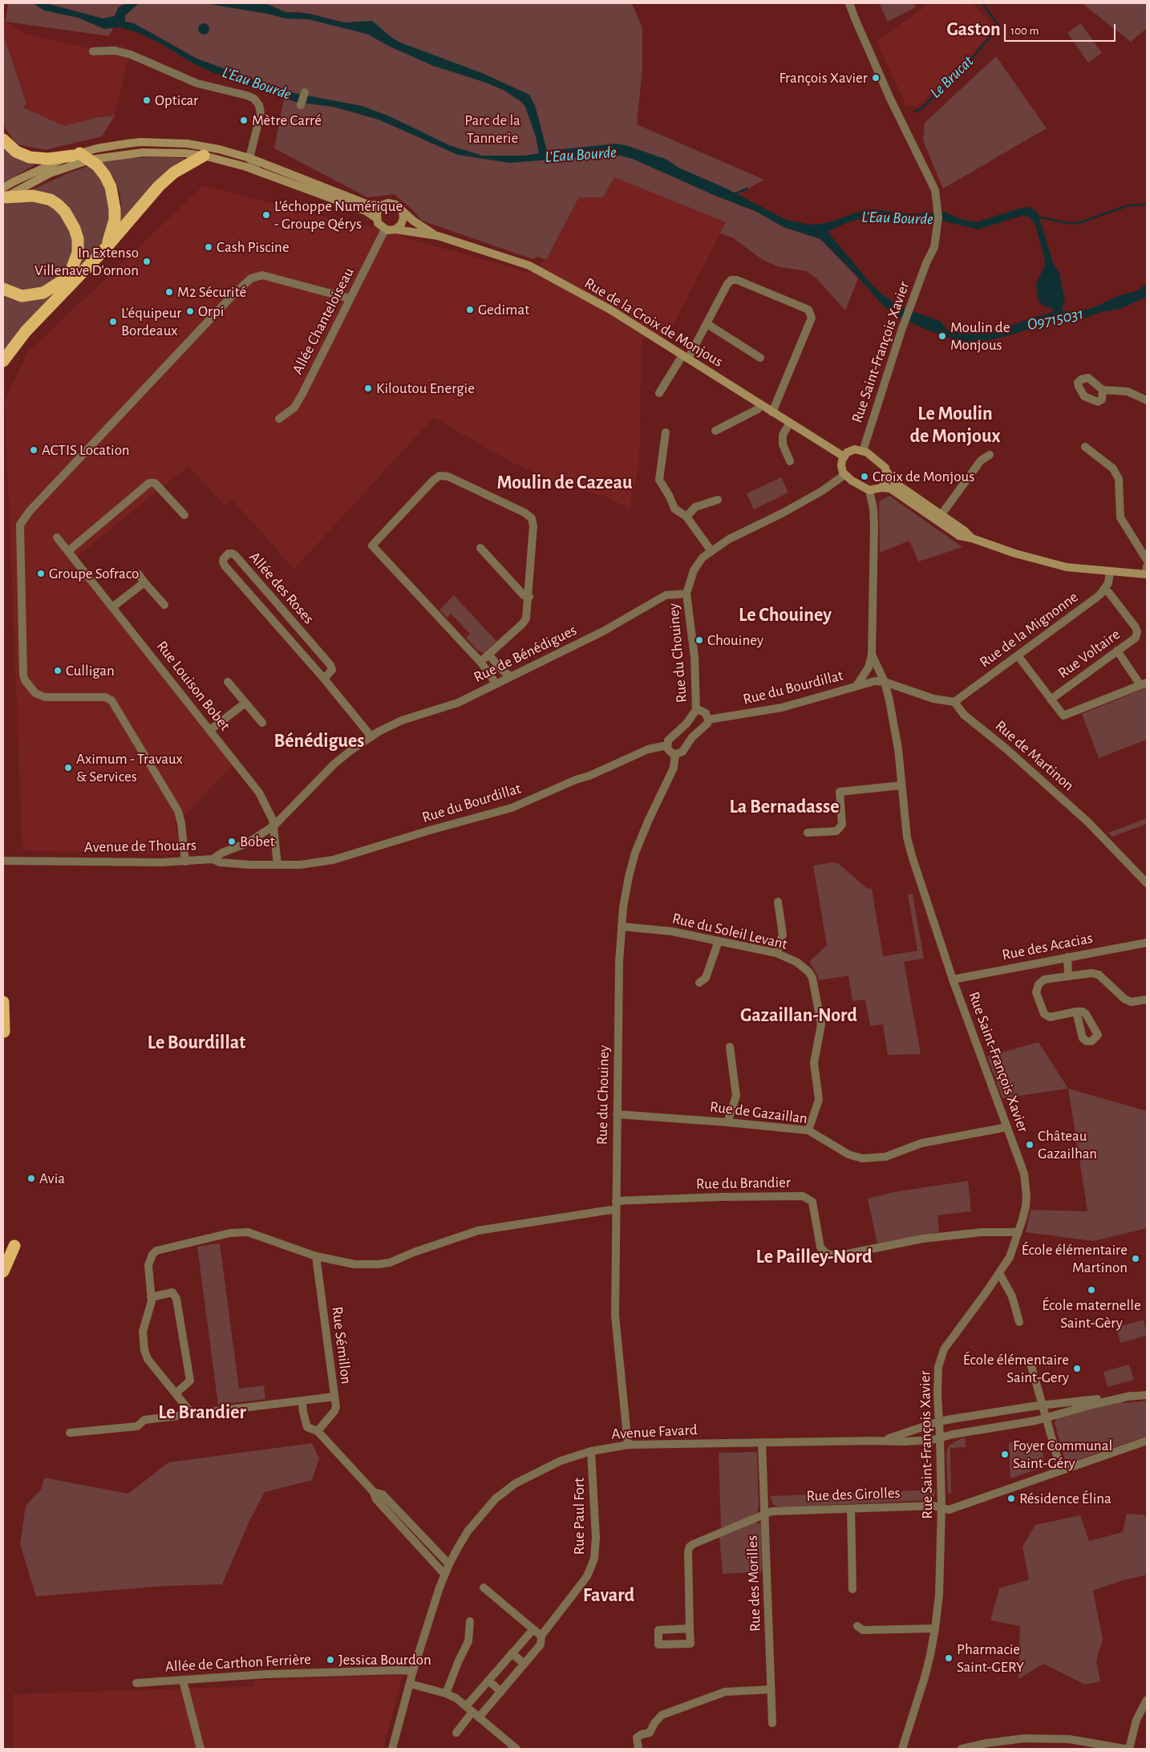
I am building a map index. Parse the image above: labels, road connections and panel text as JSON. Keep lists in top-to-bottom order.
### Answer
{
  "streets": {
    "main road": ["Rue de la Croix de Monjous"],
    "street": [
      "Allée Chanteloiseau",
      "Rue Saint-François Xavier",
      "Allée des Roses",
      "Rue de la Mignonne",
      "Rue du Chouiney",
      "Rue de Bénédigues",
      "Rue Voltaire",
      "Rue Louison Bobet",
      "Rue du Bourdillat",
      "Rue de Martinon",
      "Avenue de Thouars",
      "Rue du Soleil Levant",
      "Rue des Acacias",
      "Rue de Gazaillan",
      "Rue du Brandier",
      "Rue Sémillon",
      "Avenue Favard",
      "Rue des Girolles",
      "Rue Paul Fort",
      "Rue des Morilles",
      "Allée de Carthon Ferrière"
    ]
  },
  "crossings": [
    ["Allée Chanteloiseau", "Rue de la Croix de Monjous"],
    ["Rue de la Croix de Monjous", "Rue Saint-François Xavier"],
    ["Rue Saint-François Xavier", "Rue du Bourdillat"],
    ["Rue Saint-François Xavier", "Rue des Acacias"],
    ["Rue Saint-François Xavier", "Rue de Gazaillan"],
    ["Rue Saint-François Xavier", "Rue du Brandier"],
    ["Rue Saint-François Xavier", "Avenue Favard"],
    ["Rue Saint-François Xavier", "Rue des Girolles"],
    ["Allée des Roses", "Rue de Bénédigues"],
    ["Rue de la Mignonne", "Rue Voltaire"],
    ["Rue de la Mignonne", "Rue de Martinon"],
    ["Rue du Chouiney", "Rue de Bénédigues"],
    ["Rue du Chouiney", "Rue du Soleil Levant"],
    ["Rue du Chouiney", "Rue de Gazaillan"],
    ["Rue du Chouiney", "Rue du Brandier"],
    ["Rue du Chouiney", "Avenue Favard"],
    ["Rue de Bénédigues", "Rue Louison Bobet"],
    ["Rue de Bénédigues", "Avenue de Thouars"],
    ["Rue Louison Bobet", "Rue du Bourdillat"],
    ["Rue Louison Bobet", "Avenue de Thouars"],
    ["Rue du Bourdillat", "Avenue de Thouars"],
    ["Rue du Soleil Levant", "Rue de Gazaillan"],
    ["Avenue Favard", "Rue Paul Fort"],
    ["Avenue Favard", "Rue des Morilles"],
    ["Avenue Favard", "Allée de Carthon Ferrière"],
    ["Rue des Girolles", "Rue des Morilles"]
  ],
  "districts": [
    "Gaston",
    "Le Moulin de Monjoux",
    "Moulin de Cazeau",
    "Le Chouiney",
    "Bénédigues",
    "La Bernadasse",
    "Gazaillan-Nord",
    "Le Bourdillat",
    "Le Pailley-Nord",
    "Le Brandier",
    "Favard"
  ],
  "water": ["Le Brucat", "L'Eau Bourde", "O9715031"],
  "parks": ["Parc de la Tannerie"],
  "places": [
    "François Xavier",
    "Opticar",
    "Mètre Carré",
    "L'échoppe Numérique - Groupe Qérys",
    "Cash Piscine",
    "In Extenso Villenave D'ornon",
    "M2 Sécurité",
    "Gedimat",
    "Orpi",
    "L'équipeur Bordeaux",
    "Moulin de Monjous",
    "Kiloutou Energie",
    "ACTIS Location",
    "Croix de Monjous",
    "Groupe Sofraco",
    "Chouiney",
    "Culligan",
    "Aximum - Travaux & Services",
    "Bobet",
    "Château Gazailhan",
    "Avia",
    "École élémentaire Martinon",
    "École maternelle Saint-Gèry",
    "École élémentaire Saint-Gery",
    "Foyer Communal Saint-Géry",
    "Résidence Élina",
    "Pharmacie Saint-GERY",
    "Jessica Bourdon"
  ],
  "scale_bar": "100 m"
}
